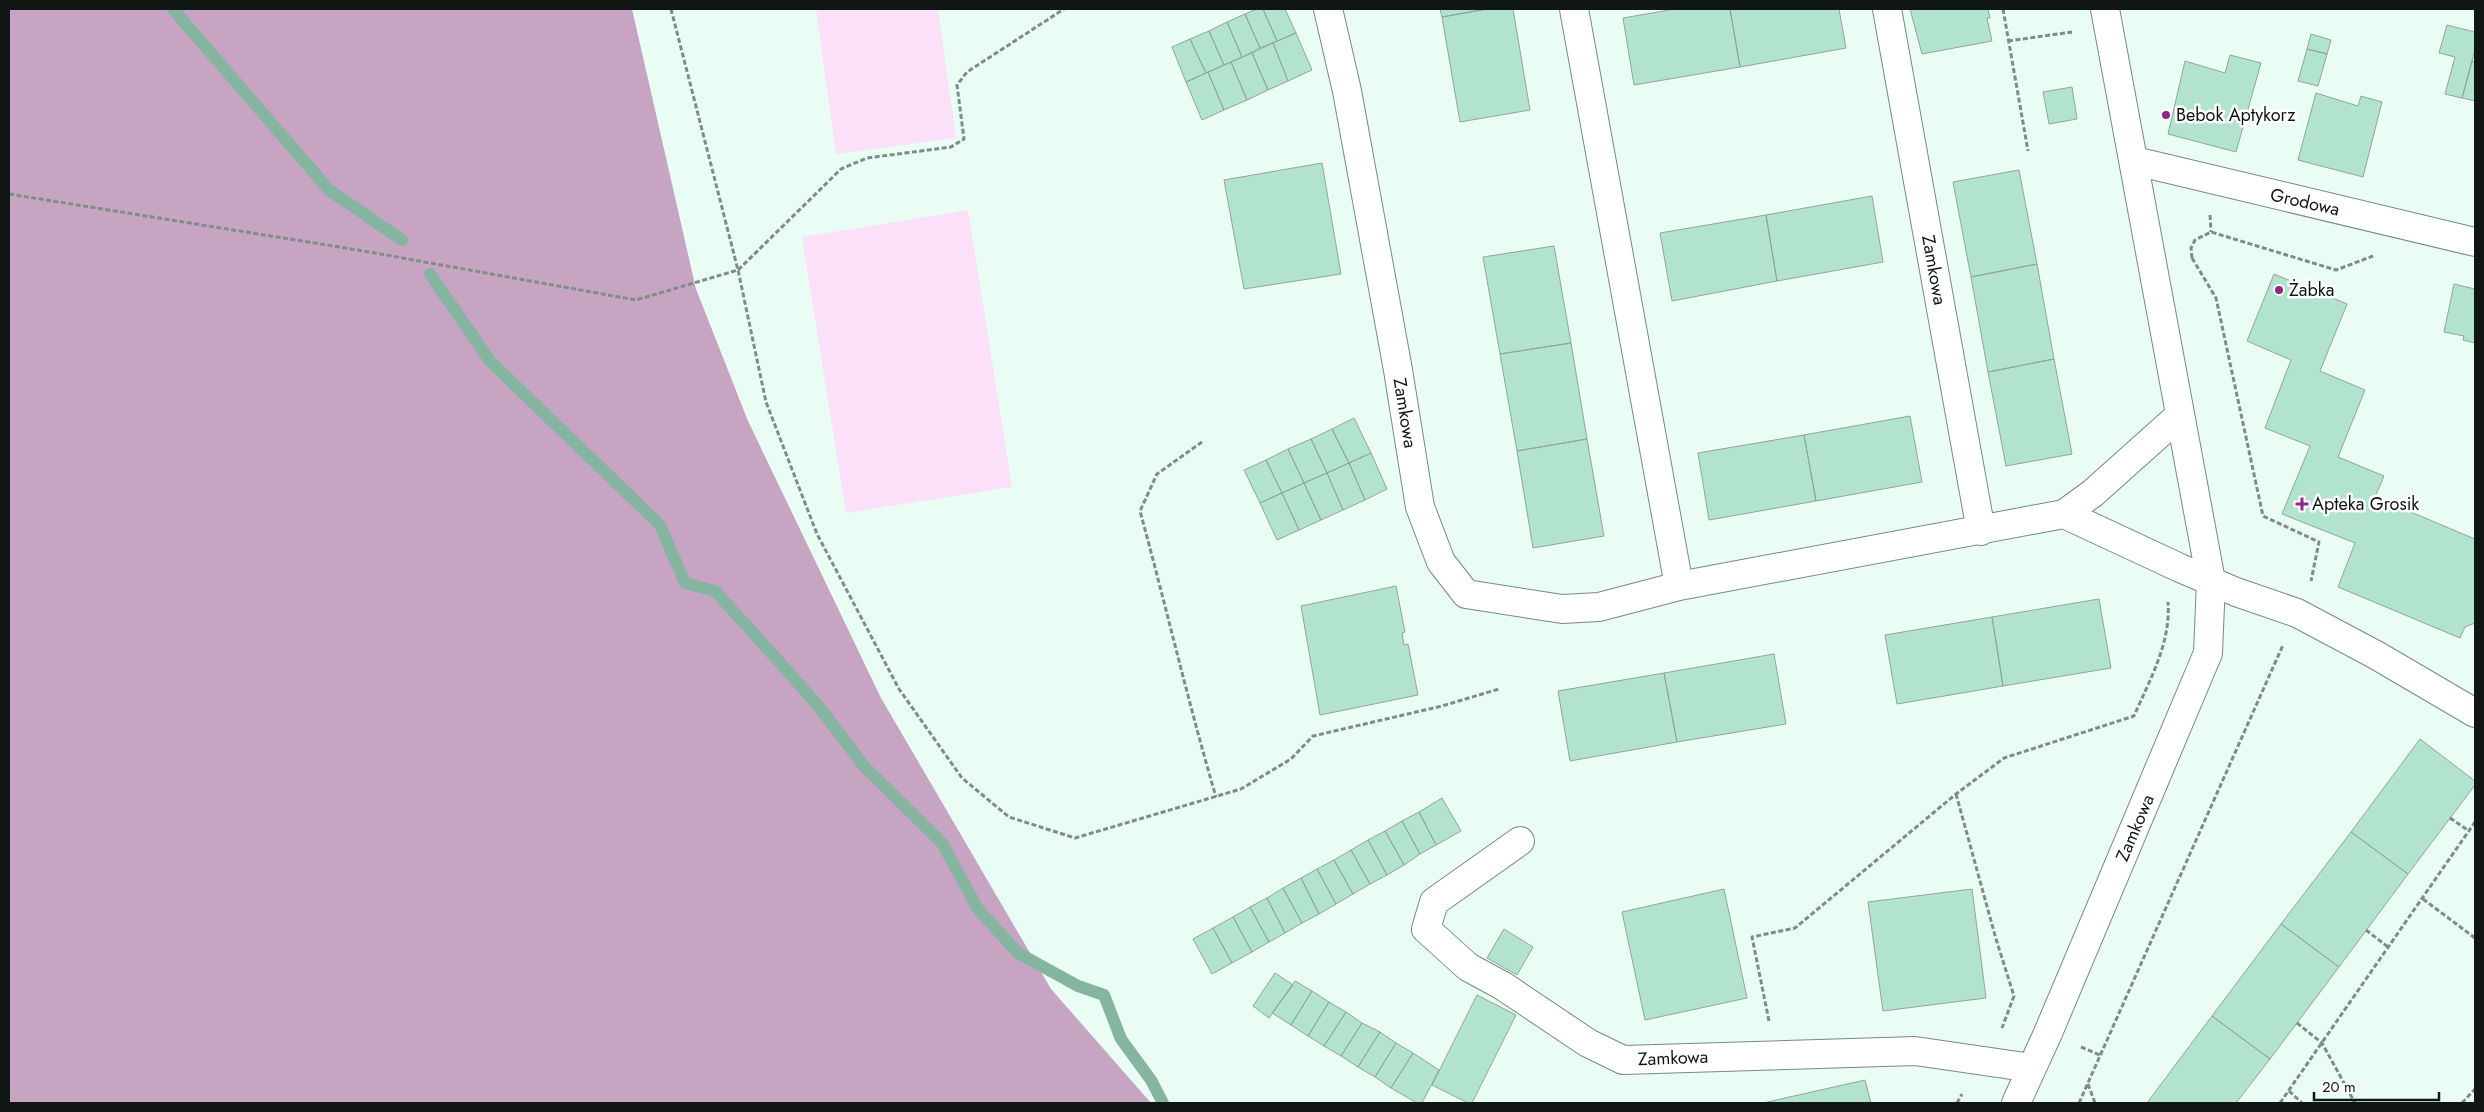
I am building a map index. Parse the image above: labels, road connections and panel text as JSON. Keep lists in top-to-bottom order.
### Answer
{
  "streets": {
    "street": ["Grodowa", "Zamkowa"]
  },
  "crossings": [
    ["Grodowa", "Zamkowa"]
  ],
  "places": {
    "other": ["Bebok Aptykorz", "Żabka"],
    "health": ["Apteka Grosik"]
  },
  "scale_bar": "20 m"
}
